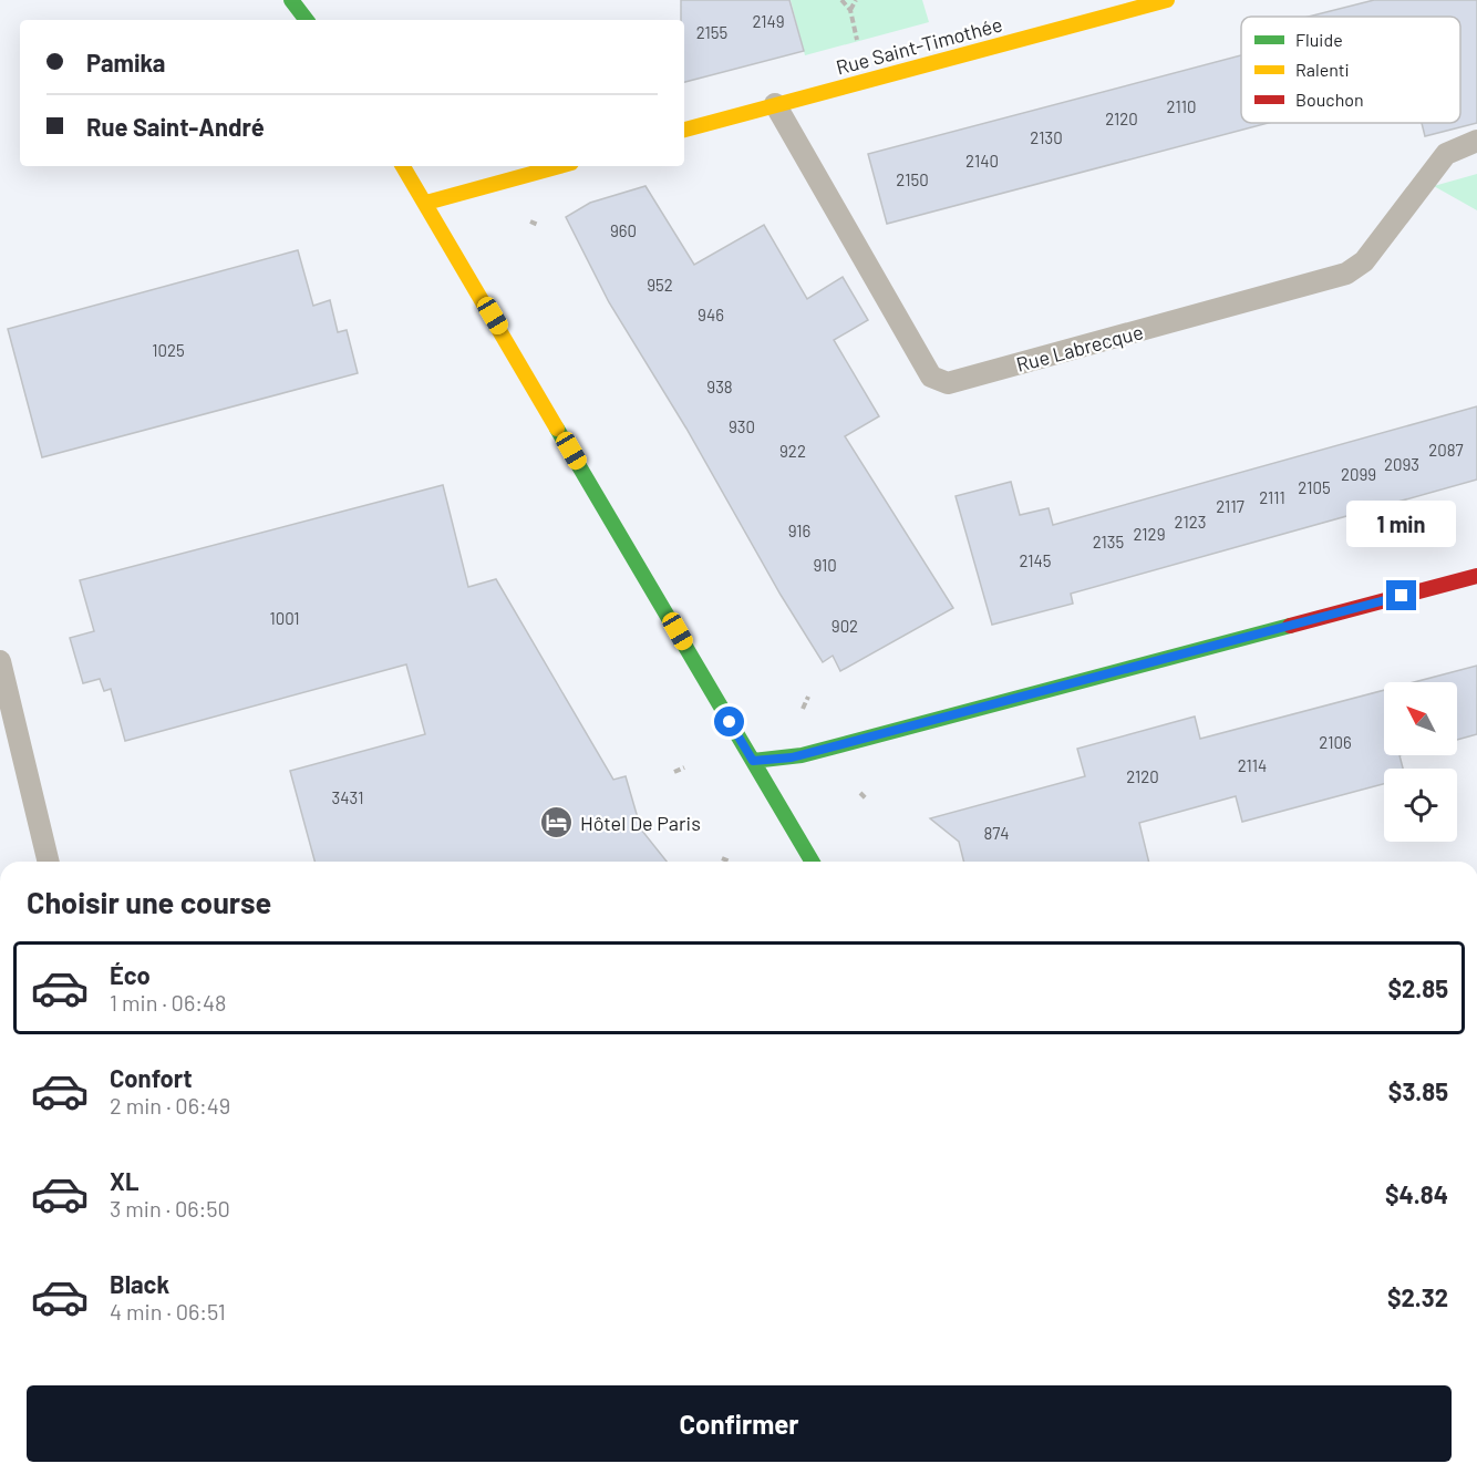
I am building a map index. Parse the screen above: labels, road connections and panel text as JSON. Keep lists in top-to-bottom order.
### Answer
{
  "streets": {
    "street": ["Rue Saint-Timothée"],
    "lane": ["Rue Labrecque"]
  },
  "crossings": [
    ["Rue Saint-Timothée", "Rue Labrecque"]
  ],
  "places": {
    "hotel": ["Hôtel De Paris"]
  },
  "house_numbers": [
    "2149",
    "2155",
    "2110",
    "2120",
    "2130",
    "2140",
    "2150",
    "960",
    "952",
    "946",
    "1025",
    "938",
    "930",
    "2087",
    "922",
    "2093",
    "2099",
    "2105",
    "2111",
    "2117",
    "2123",
    "916",
    "2129",
    "2135",
    "2145",
    "910",
    "1001",
    "902",
    "2106",
    "2114",
    "2120",
    "3431",
    "874"
  ],
  "legend": ["Fluide", "Ralenti", "Bouchon"],
  "north": "top left",
  "page": {
    "banner": ["Pamika", "Rue Saint-André"],
    "bubble": "1 min",
    "heading": "Choisir une course",
    "list": [
      {
        "name": "Éco",
        "note": "1 min · 06:48",
        "value": "$2.85"
      },
      {
        "name": "Confort",
        "note": "2 min · 06:49",
        "value": "$3.85"
      },
      {
        "name": "XL",
        "note": "3 min · 06:50",
        "value": "$4.84"
      },
      {
        "name": "Black",
        "note": "4 min · 06:51",
        "value": "$2.32"
      }
    ],
    "buttons": "Confirmer"
  }
}
